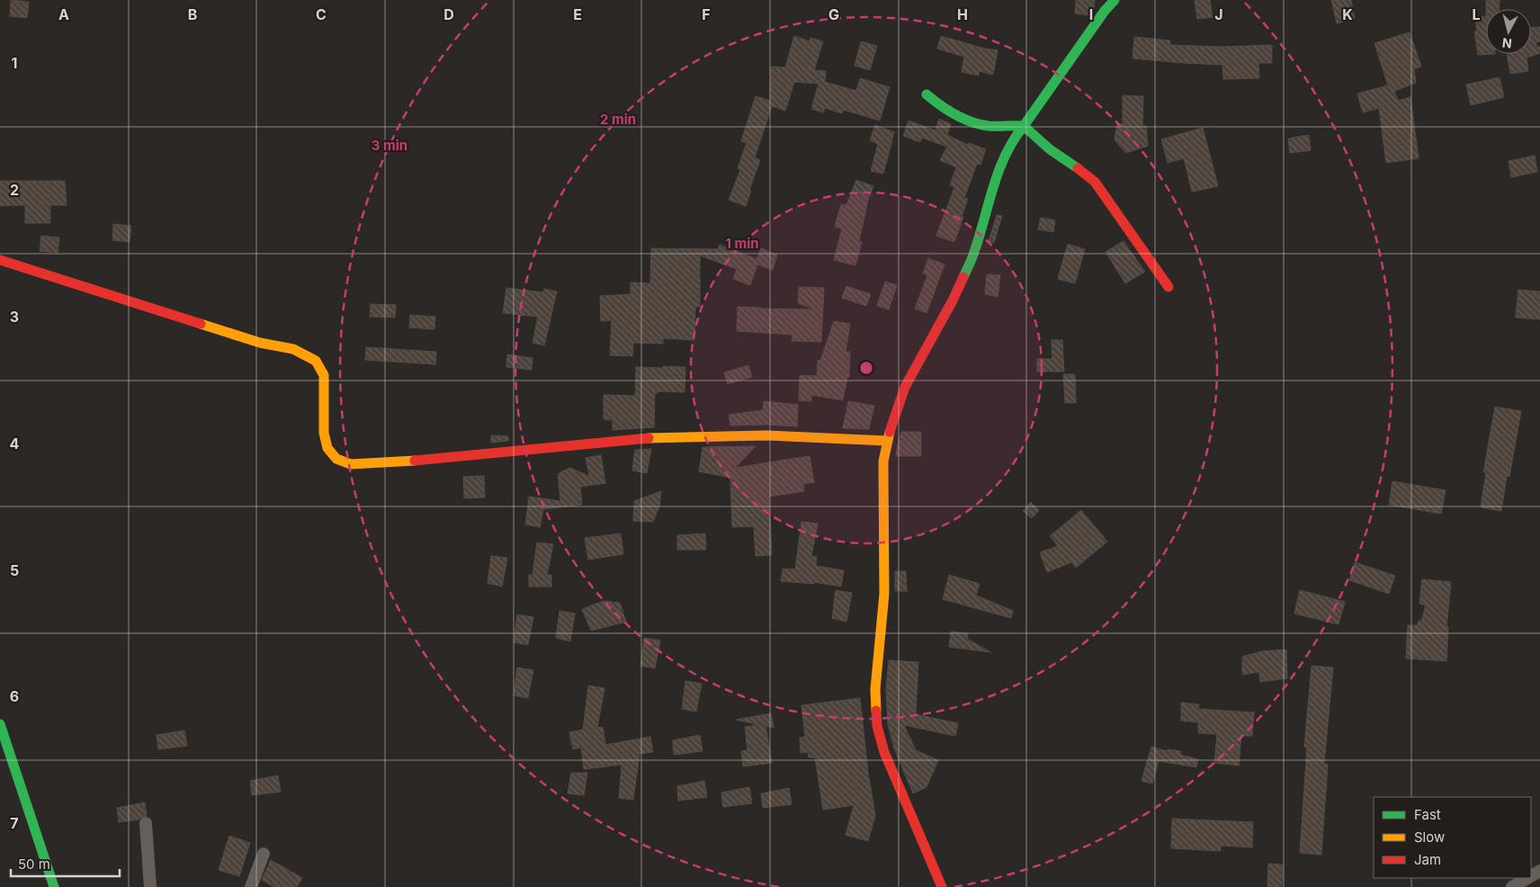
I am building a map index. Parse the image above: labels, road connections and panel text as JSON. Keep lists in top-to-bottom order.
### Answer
{
  "legend": ["Fast", "Slow", "Jam"],
  "scale_bar": "50 m",
  "north": "bottom",
  "grid": {
    "columns": [
      "A",
      "B",
      "C",
      "D",
      "E",
      "F",
      "G",
      "H",
      "I",
      "J",
      "K",
      "L"
    ],
    "rows": [
      "1",
      "2",
      "3",
      "4",
      "5",
      "6",
      "7"
    ]
  },
  "rings": ["2 min", "3 min", "1 min"]
}
